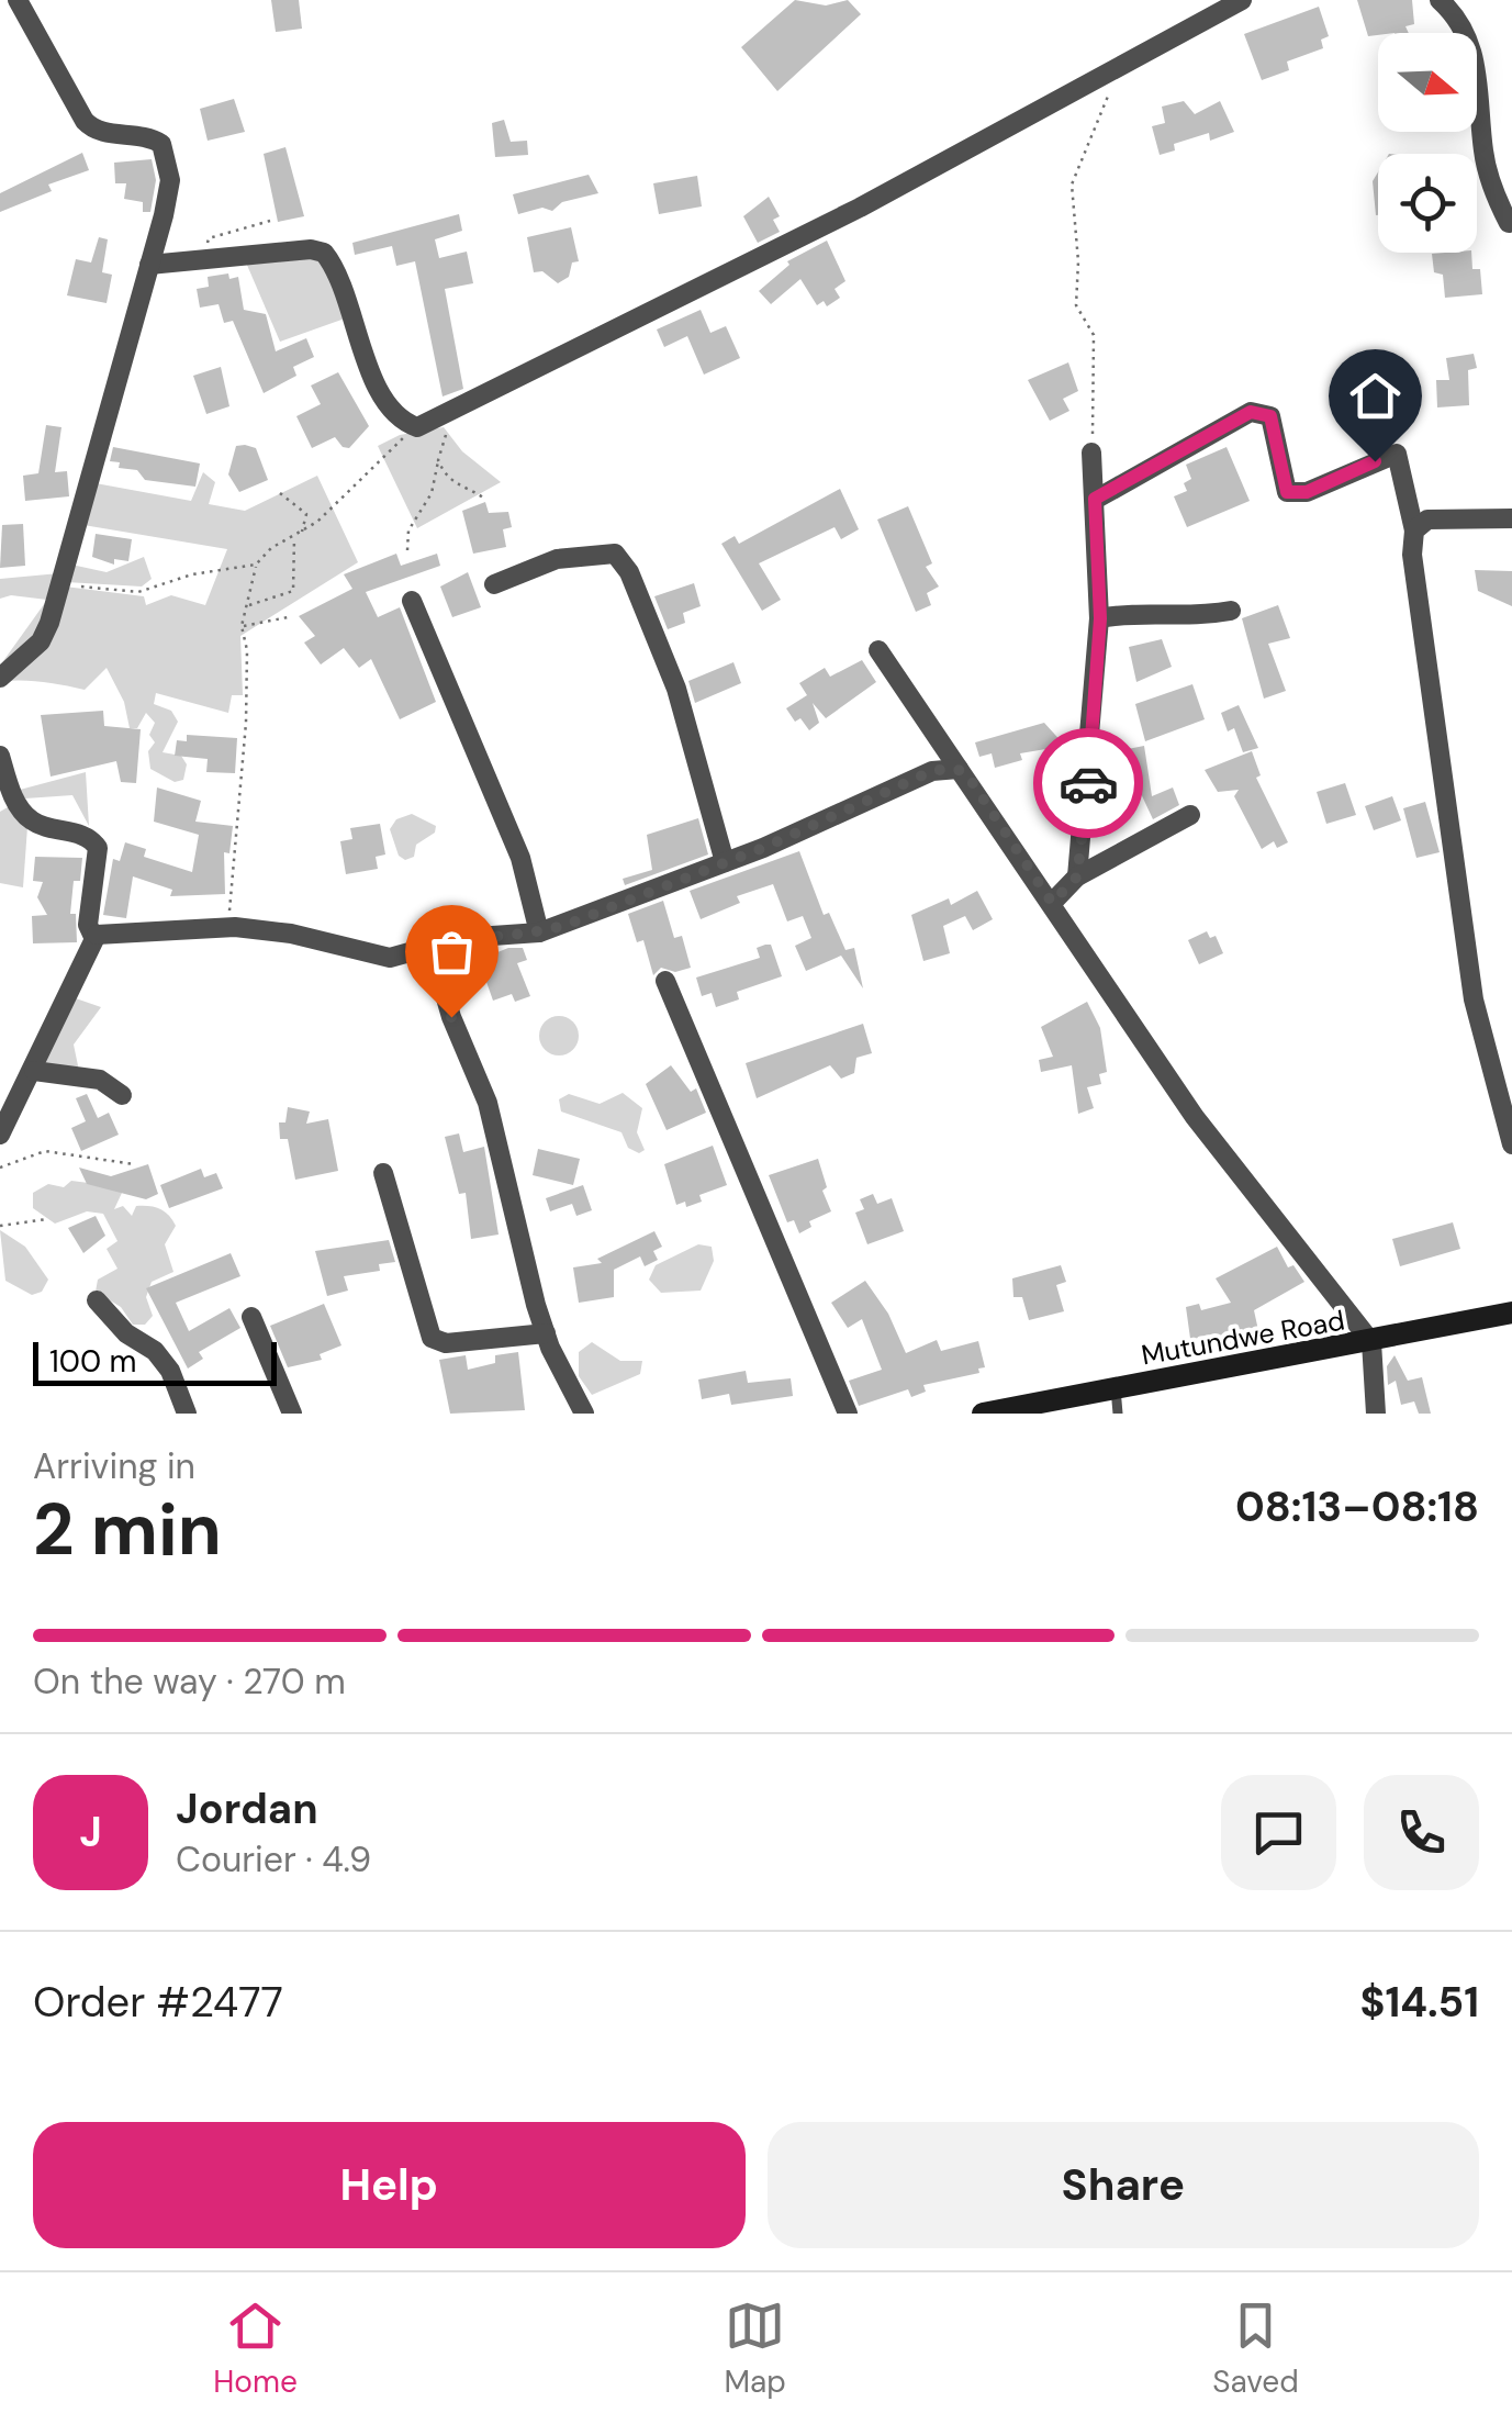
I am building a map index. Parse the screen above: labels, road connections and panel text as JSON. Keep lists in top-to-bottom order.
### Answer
{
  "streets": {
    "main road": ["Mutundwe Road"]
  },
  "scale_bar": "100 m",
  "north": "right",
  "page": {
    "scale": "100 m",
    "heading": ["2 min", "Arriving in", "08:13–08:18"],
    "panel": [
      "Jordan",
      "Courier · 4.9",
      "Order #2477",
      "$14.51"
    ],
    "bar": "On the way · 270 m",
    "round": "J",
    "buttons": ["Help", "Share"],
    "tabs": ["Home", "Map", "Saved"]
  }
}
